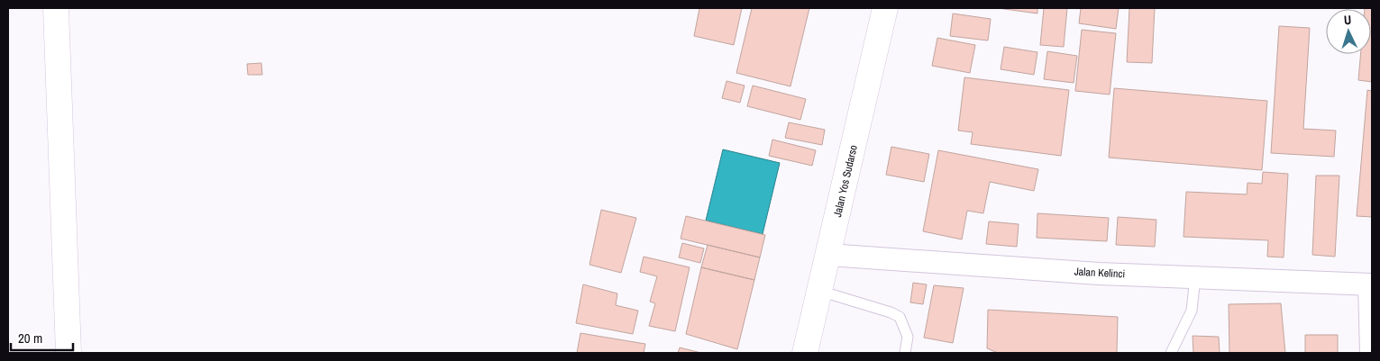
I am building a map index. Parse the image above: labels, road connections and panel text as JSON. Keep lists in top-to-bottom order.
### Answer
{
  "streets": {
    "main road": ["Jalan Yos Sudarso"],
    "street": ["Jalan Kelinci"]
  },
  "crossings": [
    ["Jalan Yos Sudarso", "Jalan Kelinci"]
  ],
  "scale_bar": "20 m",
  "north": "top"
}
